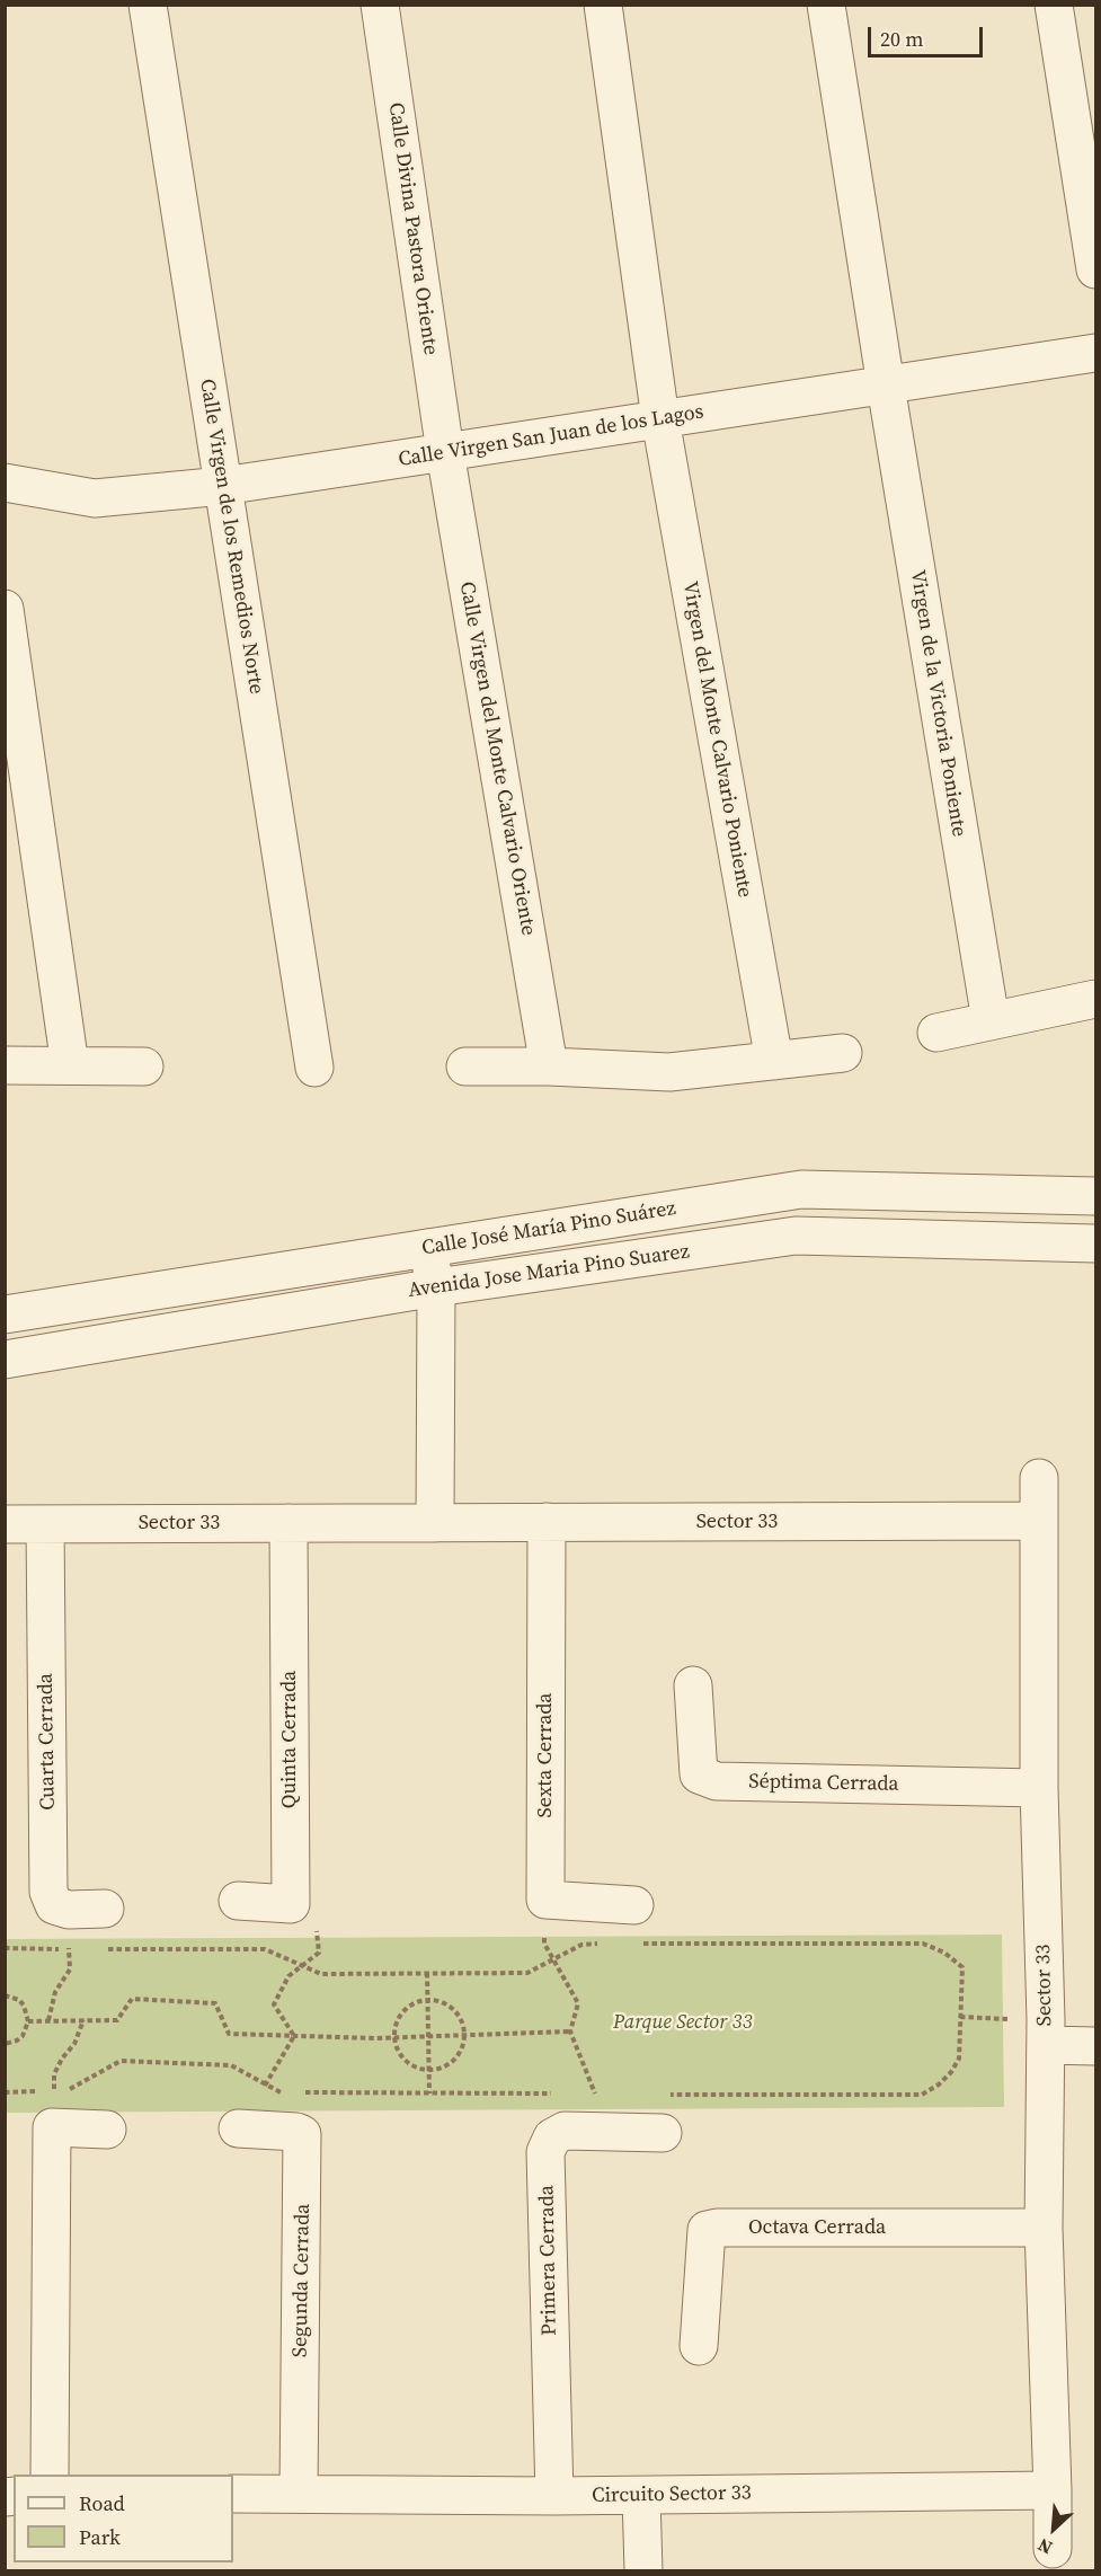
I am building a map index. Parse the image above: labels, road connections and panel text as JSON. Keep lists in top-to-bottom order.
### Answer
{
  "streets": {
    "street": [
      "Calle Divina Pastora Oriente",
      "Calle Virgen San Juan de los Lagos",
      "Calle Virgen de los Remedios Norte",
      "Virgen de la Victoria Poniente",
      "Virgen del Monte Calvario Poniente",
      "Calle Virgen del Monte Calvario Oriente",
      "Calle José María Pino Suárez",
      "Avenida Jose Maria Pino Suarez",
      "Sector 33",
      "Quinta Cerrada",
      "Cuarta Cerrada",
      "Sexta Cerrada",
      "Séptima Cerrada",
      "Octava Cerrada",
      "Primera Cerrada",
      "Segunda Cerrada",
      "Circuito Sector 33"
    ]
  },
  "crossings": [
    ["Calle Divina Pastora Oriente", "Calle Virgen San Juan de los Lagos"],
    ["Calle Divina Pastora Oriente", "Calle Virgen del Monte Calvario Oriente"],
    ["Calle Virgen San Juan de los Lagos", "Calle Virgen de los Remedios Norte"],
    ["Calle Virgen San Juan de los Lagos", "Virgen de la Victoria Poniente"],
    ["Calle Virgen San Juan de los Lagos", "Virgen del Monte Calvario Poniente"],
    ["Calle Virgen San Juan de los Lagos", "Calle Virgen del Monte Calvario Oriente"],
    ["Sector 33", "Quinta Cerrada"],
    ["Sector 33", "Cuarta Cerrada"],
    ["Sector 33", "Sexta Cerrada"],
    ["Sector 33", "Séptima Cerrada"],
    ["Sector 33", "Octava Cerrada"],
    ["Sector 33", "Circuito Sector 33"],
    ["Primera Cerrada", "Circuito Sector 33"],
    ["Segunda Cerrada", "Circuito Sector 33"]
  ],
  "parks": ["Parque Sector 33"],
  "legend": ["Road", "Park"],
  "scale_bar": "20 m",
  "north": "bottom left"
}
